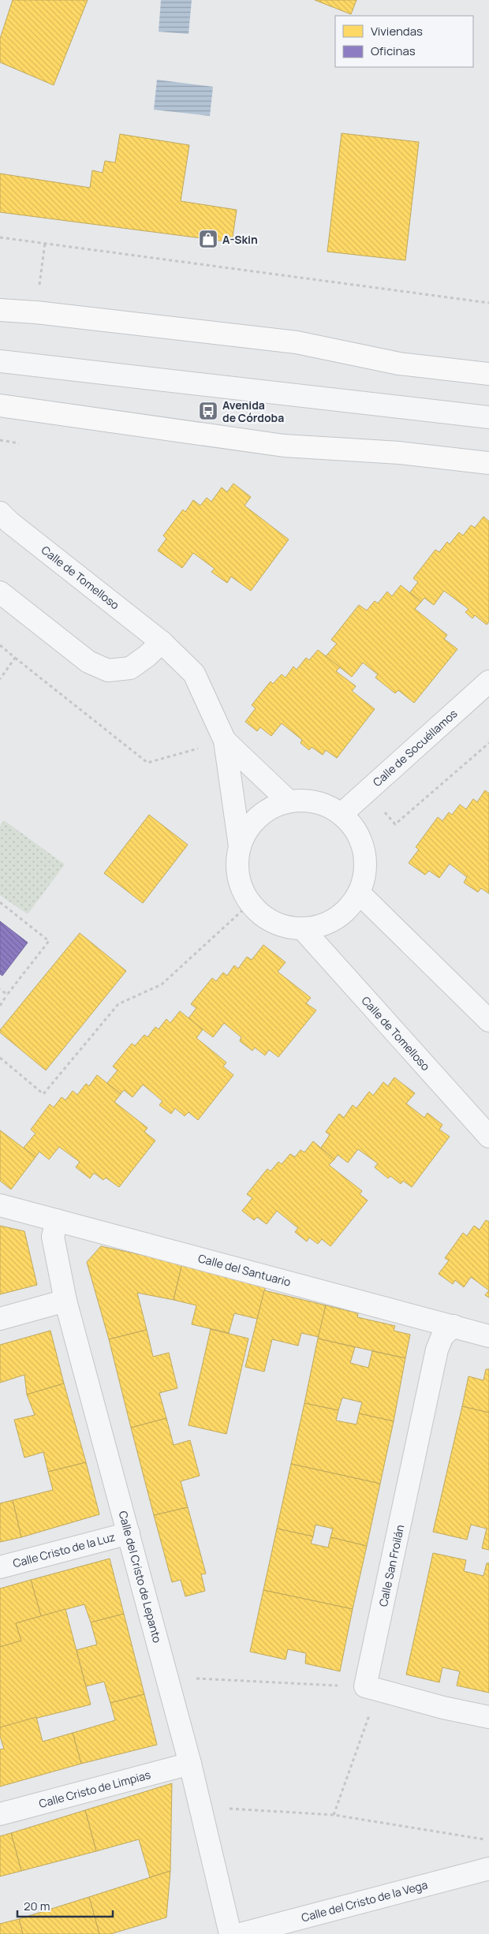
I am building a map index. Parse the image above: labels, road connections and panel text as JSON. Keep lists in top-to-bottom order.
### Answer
{
  "streets": {
    "street": [
      "Calle de Tomelloso",
      "Calle de Socuéllamos",
      "Calle del Santuario",
      "Calle Cristo de la Luz",
      "Calle San Froilán",
      "Calle del Cristo de Lepanto",
      "Calle Cristo de Limpias",
      "Calle del Cristo de la Vega"
    ]
  },
  "crossings": [
    ["Calle de Tomelloso", "Calle de Socuéllamos"],
    ["Calle del Santuario", "Calle San Froilán"],
    ["Calle del Santuario", "Calle del Cristo de Lepanto"],
    ["Calle Cristo de la Luz", "Calle del Cristo de Lepanto"],
    ["Calle del Cristo de Lepanto", "Calle Cristo de Limpias"]
  ],
  "places": {
    "shop": ["A-Skin"],
    "bus stop": ["Avenida de Córdoba"]
  },
  "legend": ["Viviendas", "Oficinas"],
  "scale_bar": "20 m"
}
